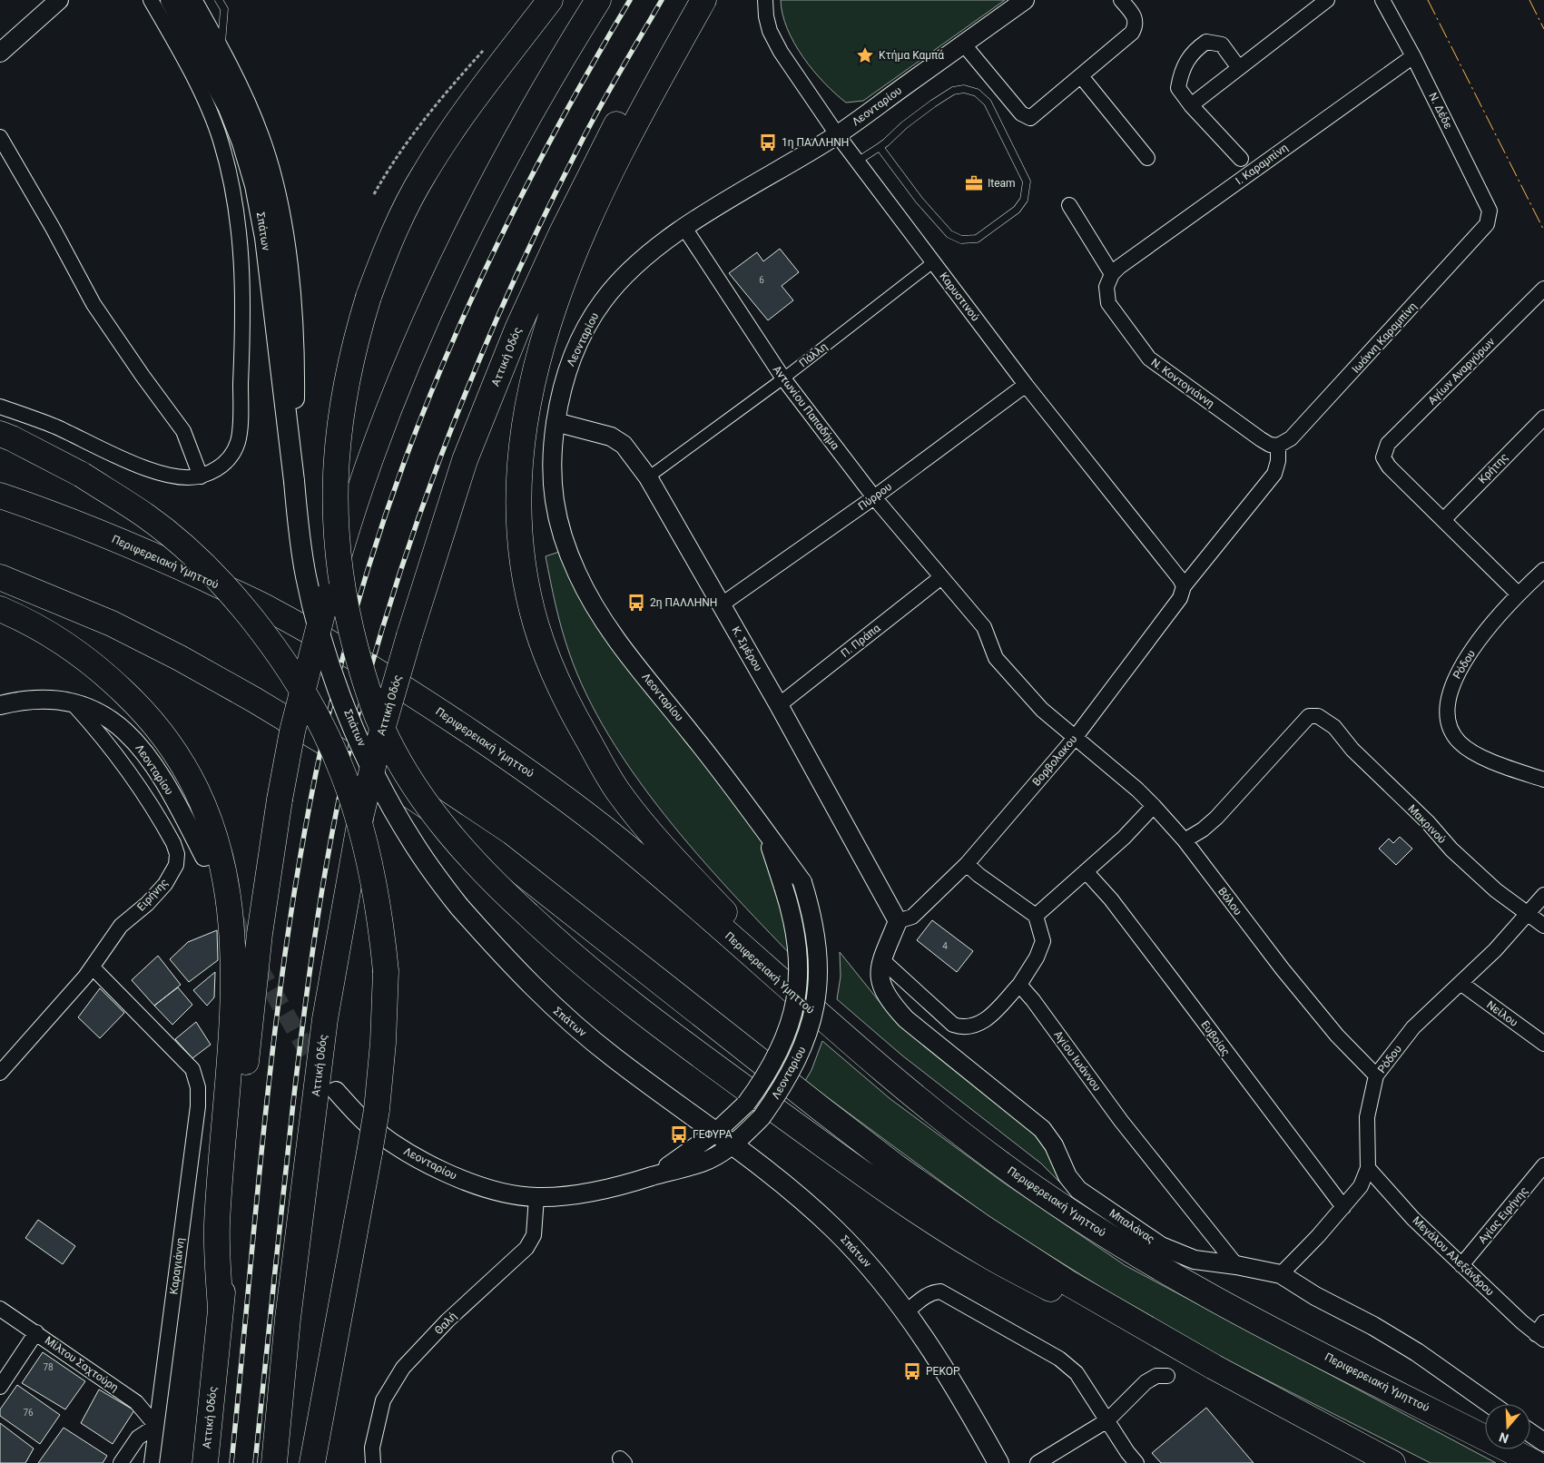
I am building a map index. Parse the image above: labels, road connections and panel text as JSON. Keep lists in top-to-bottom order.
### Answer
{
  "streets": {
    "highway": ["Αττική Οδός", "Περιφερειακή Υμηττού"],
    "main road": ["Σπάτων"],
    "street": [
      "Λεονταρίου",
      "Ν. Δέδε",
      "Ι. Καραμπίνη",
      "Καρυστινού",
      "Ιωάννη Καραμπίνη",
      "Πάλλη",
      "Αγίων Αναργύρων",
      "Ν. Koντογιάννη",
      "Αντωνίου Παπαδήμα",
      "Κρήτης",
      "Πύρρου",
      "Π. Πράπα",
      "Κ. Σμέρου",
      "Ρόδου",
      "Βορβολακου",
      "Μακρινού",
      "Ειρήνης",
      "Βόλου",
      "Νείλου",
      "Ευβοίας",
      "Αγίου Ιωάννου",
      "Αγίας Ειρήνης",
      "Μπαλάνας",
      "Μεγάλου Αλεξάνδρου",
      "Καραγιάννη",
      "Θαλή",
      "Μίλτου Σαχτούρη"
    ]
  },
  "crossings": [
    ["Λεονταρίου", "Σπάτων"],
    ["Λεονταρίου", "Καρυστινού"],
    ["Λεονταρίου", "Αντωνίου Παπαδήμα"],
    ["Λεονταρίου", "Κ. Σμέρου"],
    ["Λεονταρίου", "Ειρήνης"],
    ["Λεονταρίου", "Θαλή"],
    ["Ν. Δέδε", "Ι. Καραμπίνη"],
    ["Ν. Δέδε", "Ιωάννη Καραμπίνη"],
    ["Ι. Καραμπίνη", "Ν. Koντογιάννη"],
    ["Καρυστινού", "Πάλλη"],
    ["Καρυστινού", "Πύρρου"],
    ["Καρυστινού", "Βορβολακου"],
    ["Ιωάννη Καραμπίνη", "Ν. Koντογιάννη"],
    ["Ιωάννη Καραμπίνη", "Βορβολακου"],
    ["Πάλλη", "Αντωνίου Παπαδήμα"],
    ["Πάλλη", "Κ. Σμέρου"],
    ["Αγίων Αναργύρων", "Κρήτης"],
    ["Ν. Koντογιάννη", "Βορβολακου"],
    ["Αντωνίου Παπαδήμα", "Πύρρου"],
    ["Αντωνίου Παπαδήμα", "Π. Πράπα"],
    ["Αντωνίου Παπαδήμα", "Βορβολακου"],
    ["Αντωνίου Παπαδήμα", "Βόλου"],
    ["Πύρρου", "Κ. Σμέρου"],
    ["Π. Πράπα", "Κ. Σμέρου"],
    ["Κ. Σμέρου", "Βορβολακου"],
    ["Κ. Σμέρου", "Αγίου Ιωάννου"],
    ["Κ. Σμέρου", "Μπαλάνας"],
    ["Ρόδου", "Μακρινού"],
    ["Ρόδου", "Βόλου"],
    ["Ρόδου", "Νείλου"],
    ["Ρόδου", "Ευβοίας"],
    ["Ρόδου", "Μπαλάνας"],
    ["Ρόδου", "Μεγάλου Αλεξάνδρου"],
    ["Βορβολακου", "Βόλου"],
    ["Βορβολακου", "Αγίου Ιωάννου"],
    ["Βορβολακου", "Μπαλάνας"],
    ["Μακρινού", "Βόλου"],
    ["Ειρήνης", "Καραγιάννη"],
    ["Αγίου Ιωάννου", "Μπαλάνας"],
    ["Αγίας Ειρήνης", "Μεγάλου Αλεξάνδρου"],
    ["Καραγιάννη", "Μίλτου Σαχτούρη"]
  ],
  "places": {
    "place": ["Kτήμα Καμπά"],
    "bus stop": [
      "1η ΠΑΛΛΗΝΗ",
      "2η ΠΑΛΛΗΝΗ",
      "ΓΕΦΥΡΑ",
      "ΡΕΚΟΡ"
    ],
    "office": ["Iteam"]
  },
  "house_numbers": [
    "6",
    "4",
    "78",
    "76"
  ],
  "north": "bottom"
}
